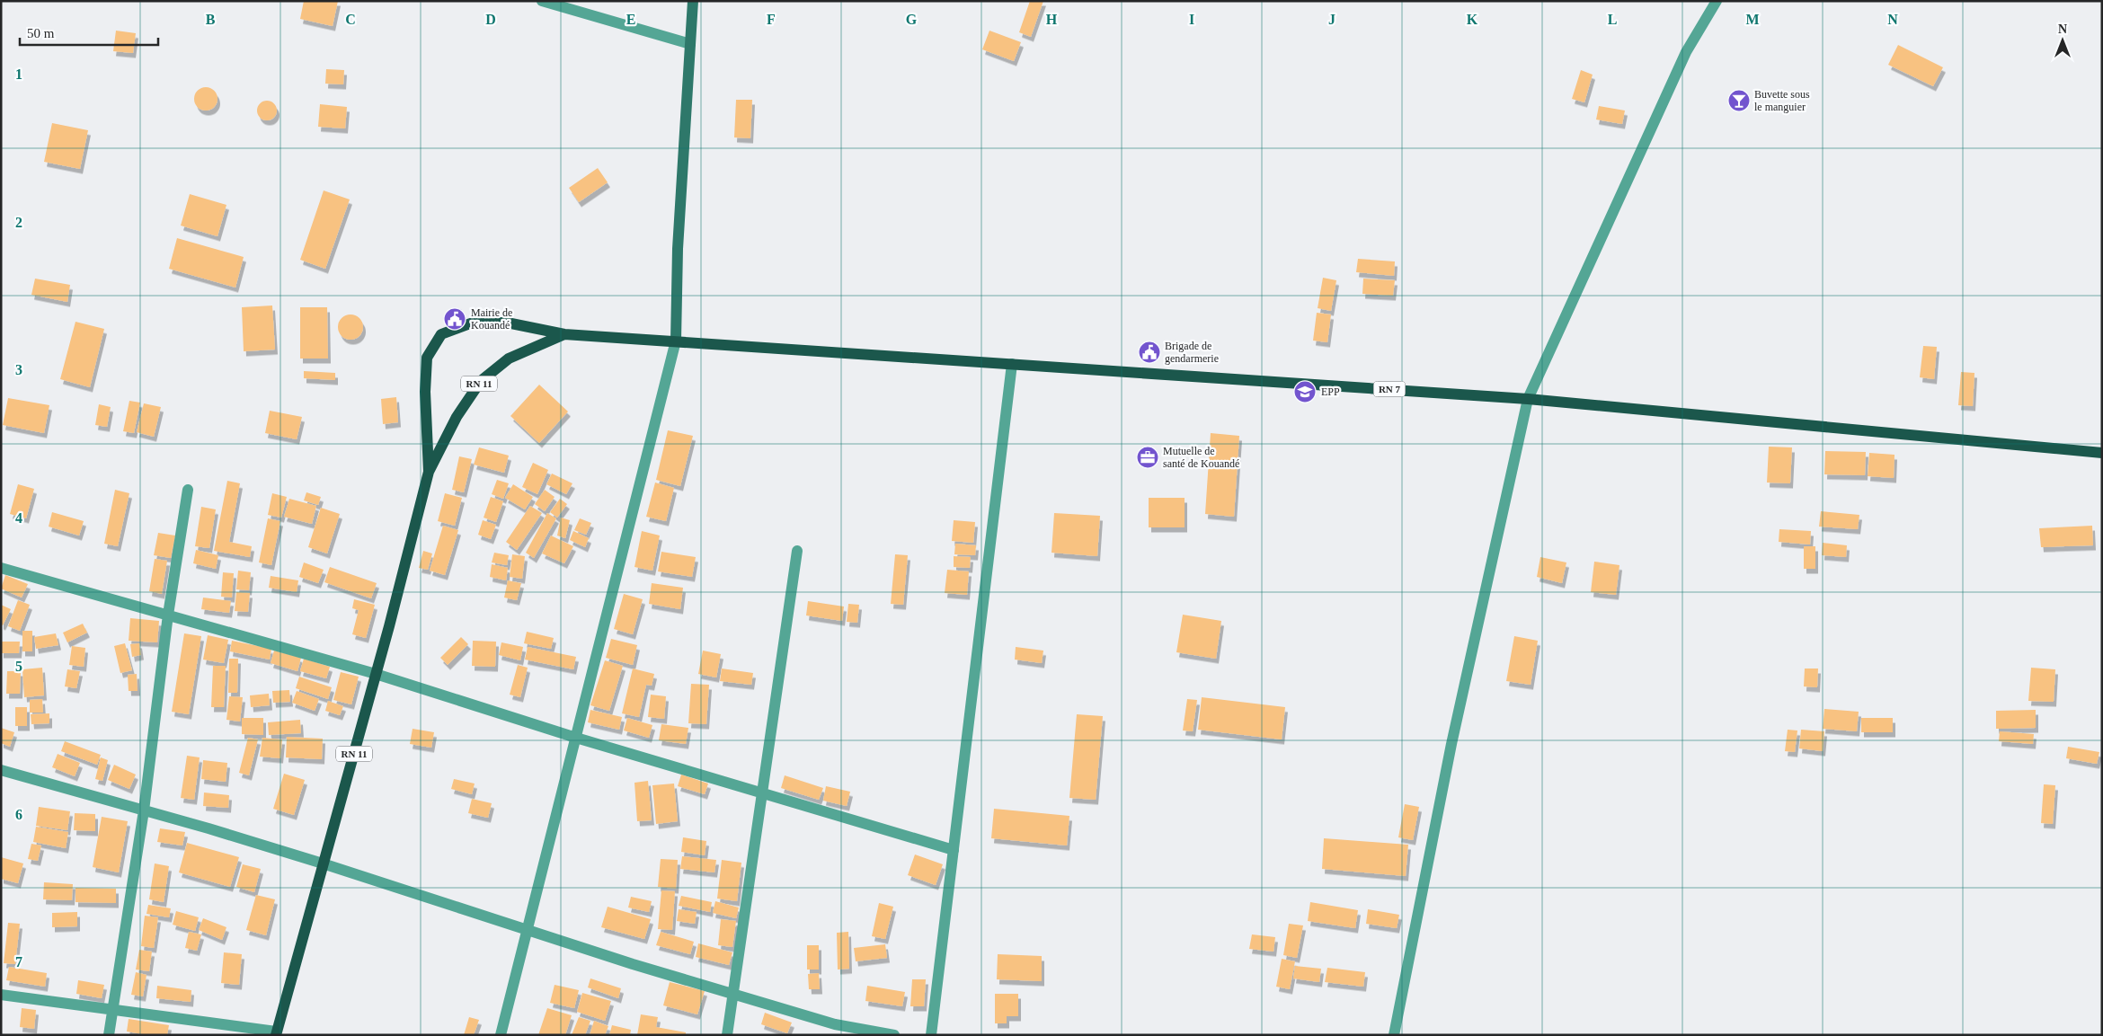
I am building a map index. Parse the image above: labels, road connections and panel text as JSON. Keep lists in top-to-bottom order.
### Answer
{
  "streets": {
    "main road": ["RN 11", "RN 7"]
  },
  "crossings": [
    ["RN 11", "RN 7"]
  ],
  "places": {
    "bar": ["Buvette sous le manguier"],
    "public building": ["Mairie de Kouandé", "Brigade de gendarmerie"],
    "school or university": ["EPP"],
    "office": ["Mutuelle de santé de Kouandé"]
  },
  "scale_bar": "50 m",
  "north": "top",
  "grid": {
    "columns": [
      "B",
      "C",
      "D",
      "E",
      "F",
      "G",
      "H",
      "I",
      "J",
      "K",
      "L",
      "M",
      "N"
    ],
    "rows": [
      "1",
      "2",
      "3",
      "4",
      "5",
      "6",
      "7"
    ]
  }
}
